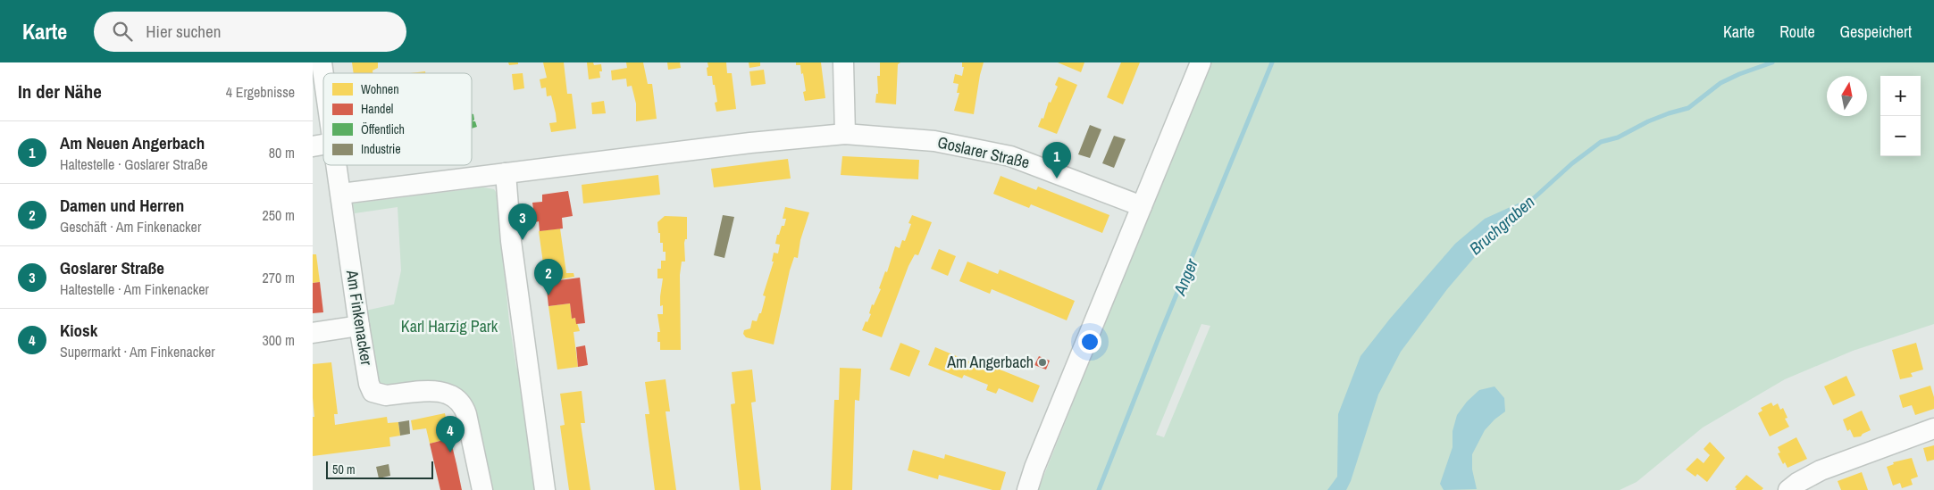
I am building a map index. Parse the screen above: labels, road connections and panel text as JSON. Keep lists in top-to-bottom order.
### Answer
{
  "streets": {
    "street": ["Goslarer Straße", "Am Finkenacker"]
  },
  "crossings": [
    ["Goslarer Straße", "Am Finkenacker"]
  ],
  "water": ["Bruchgraben", "Anger"],
  "parks": ["Karl Harzig Park"],
  "places": ["Am Angerbach"],
  "legend": [
    "Wohnen",
    "Handel",
    "Öffentlich",
    "Industrie"
  ],
  "scale_bar": "50 m",
  "north": "top",
  "page": {
    "header": "Karte",
    "search": "Hier suchen",
    "nav": ["Karte", "Route", "Gespeichert"],
    "heading": ["In der Nähe", "4 Ergebnisse"],
    "map_buttons": ["+", "−"],
    "list": [
      {
        "mark": "1",
        "name": "Am Neuen Angerbach",
        "note": "Haltestelle · Goslarer Straße",
        "value": "80 m"
      },
      {
        "mark": "2",
        "name": "Damen und Herren",
        "note": "Geschäft · Am Finkenacker",
        "value": "250 m"
      },
      {
        "mark": "3",
        "name": "Goslarer Straße",
        "note": "Haltestelle · Am Finkenacker",
        "value": "270 m"
      },
      {
        "mark": "4",
        "name": "Kiosk",
        "note": "Supermarkt · Am Finkenacker",
        "value": "300 m"
      }
    ],
    "pins": [
      "1",
      "3",
      "2",
      "4"
    ],
    "scale": "50 m"
  }
}
